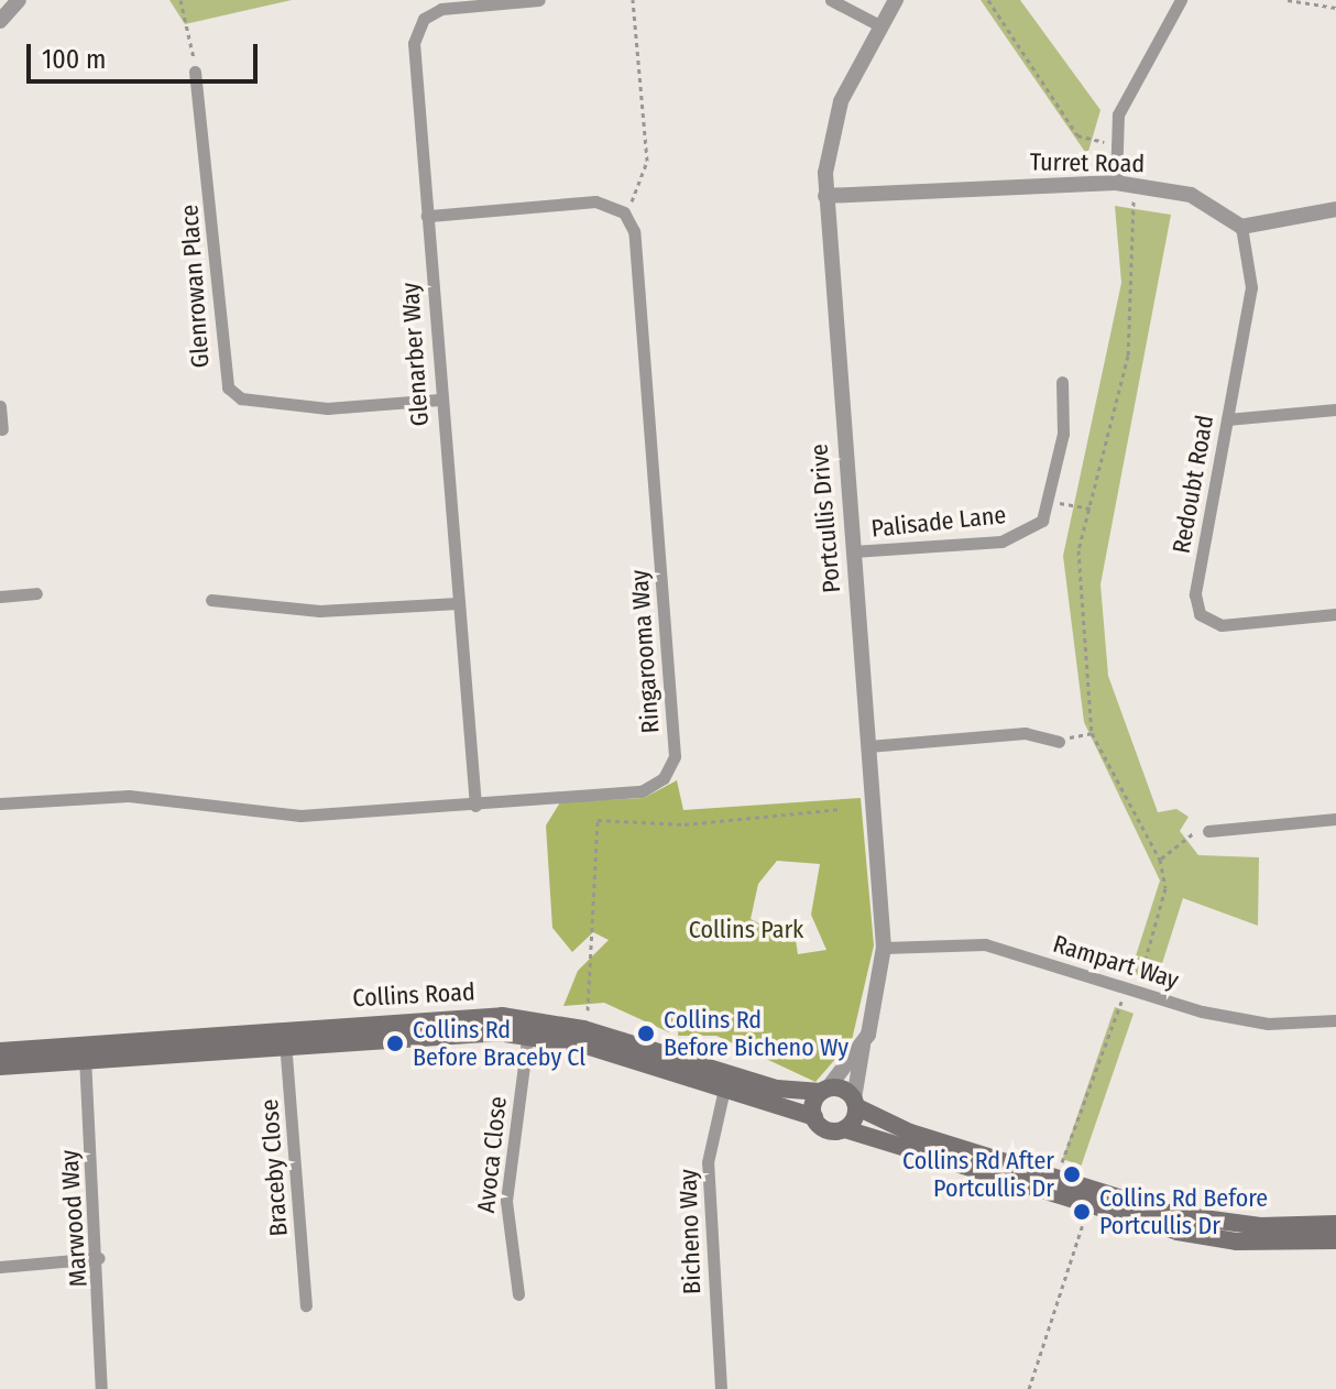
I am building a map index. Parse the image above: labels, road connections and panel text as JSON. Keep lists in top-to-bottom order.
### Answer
{
  "streets": {
    "main road": ["Collins Road"],
    "street": [
      "Turret Road",
      "Glenrowan Place",
      "Glenarber Way",
      "Redoubt Road",
      "Portcullis Drive",
      "Palisade Lane",
      "Ringarooma Way",
      "Rampart Way",
      "Avoca Close",
      "Braceby Close",
      "Marwood Way",
      "Bicheno Way"
    ]
  },
  "crossings": [
    ["Turret Road", "Redoubt Road"],
    ["Turret Road", "Portcullis Drive"],
    ["Glenrowan Place", "Glenarber Way"],
    ["Glenarber Way", "Ringarooma Way"],
    ["Portcullis Drive", "Palisade Lane"],
    ["Portcullis Drive", "Rampart Way"],
    ["Portcullis Drive", "Collins Road"],
    ["Collins Road", "Avoca Close"],
    ["Collins Road", "Braceby Close"],
    ["Collins Road", "Marwood Way"],
    ["Collins Road", "Bicheno Way"]
  ],
  "parks": ["Collins Park"],
  "places": [
    "Collins Rd Before Bicheno Wy",
    "Collins Rd Before Braceby Cl",
    "Collins Rd After Portcullis Dr",
    "Collins Rd Before Portcullis Dr"
  ],
  "scale_bar": "100 m"
}
